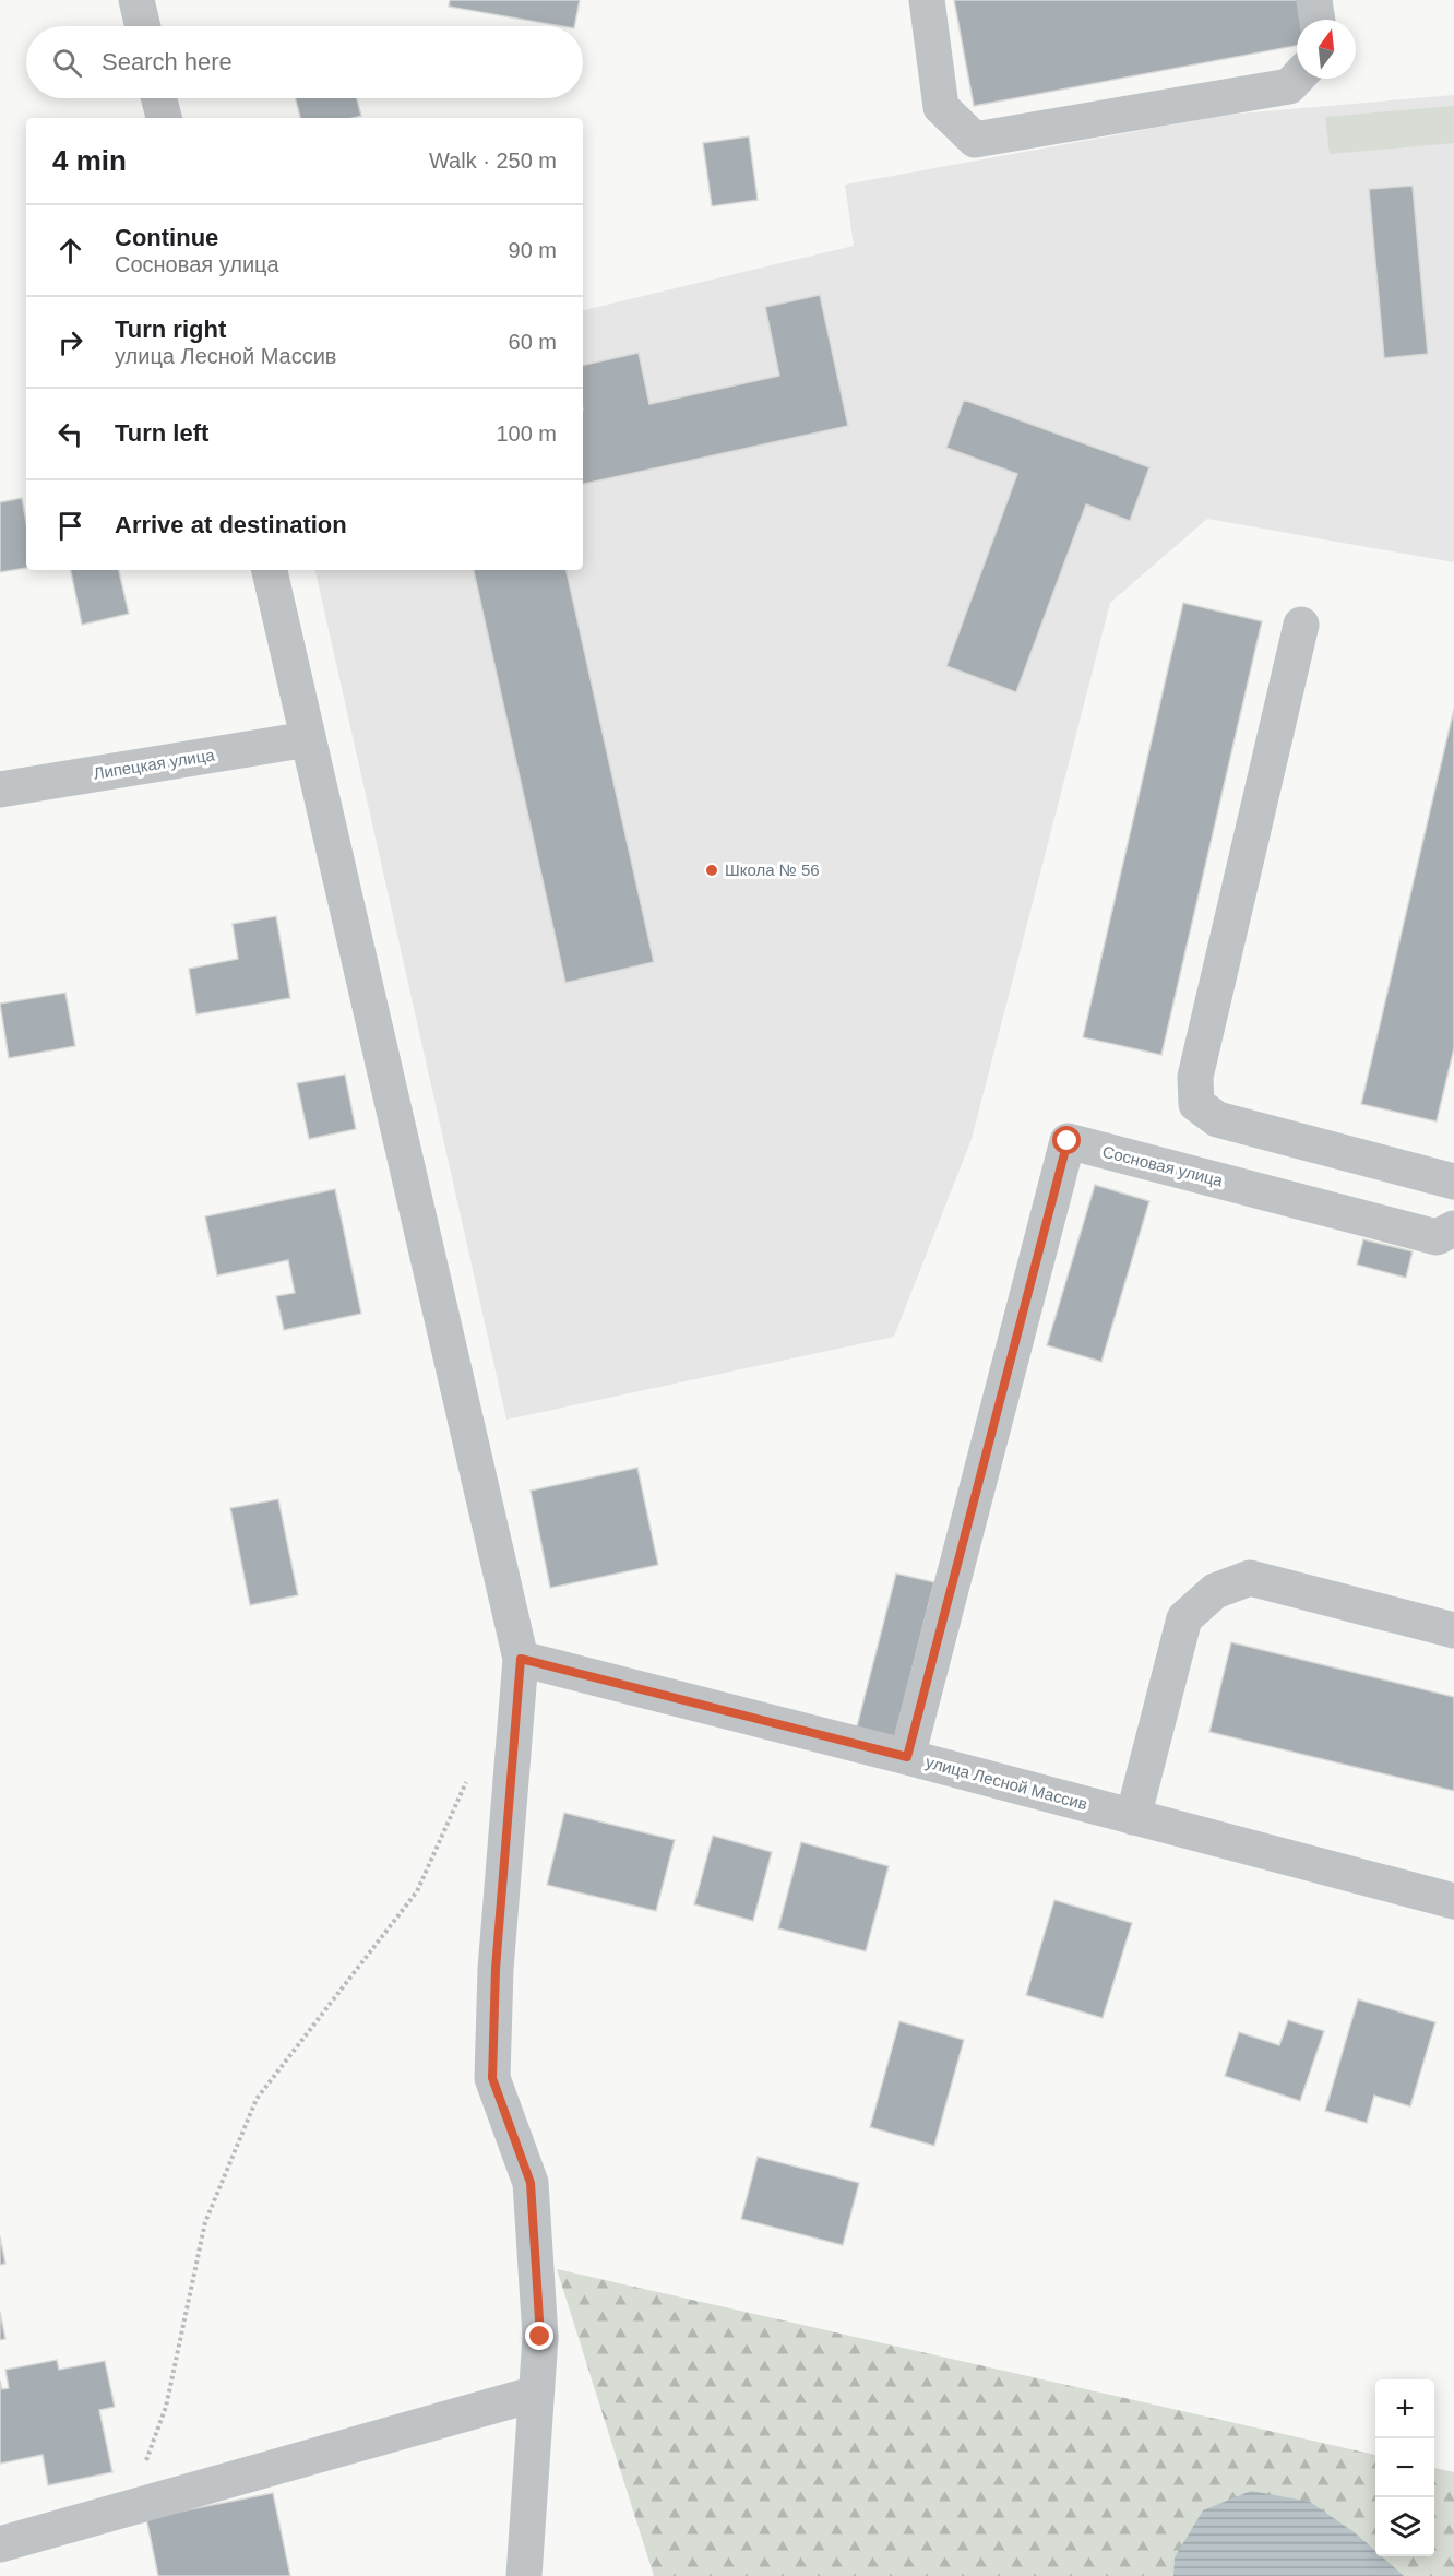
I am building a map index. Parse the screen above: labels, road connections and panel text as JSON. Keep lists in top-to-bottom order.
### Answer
{
  "streets": {
    "street": ["Липецкая улица", "Сосновая улица", "улица Лесной Массив"]
  },
  "crossings": [
    ["Сосновая улица", "улица Лесной Массив"]
  ],
  "places": ["Школа № 56"],
  "north": "top",
  "page": {
    "search": "Search here",
    "heading": ["4 min", "Walk · 250 m"],
    "list": [
      ["Continue", "Сосновая улица", "90 m"],
      ["Turn right", "улица Лесной Массив", "60 m"],
      ["Turn left", "100 m"],
      "Arrive at destination"
    ],
    "map_buttons": ["+", "−"]
  }
}
